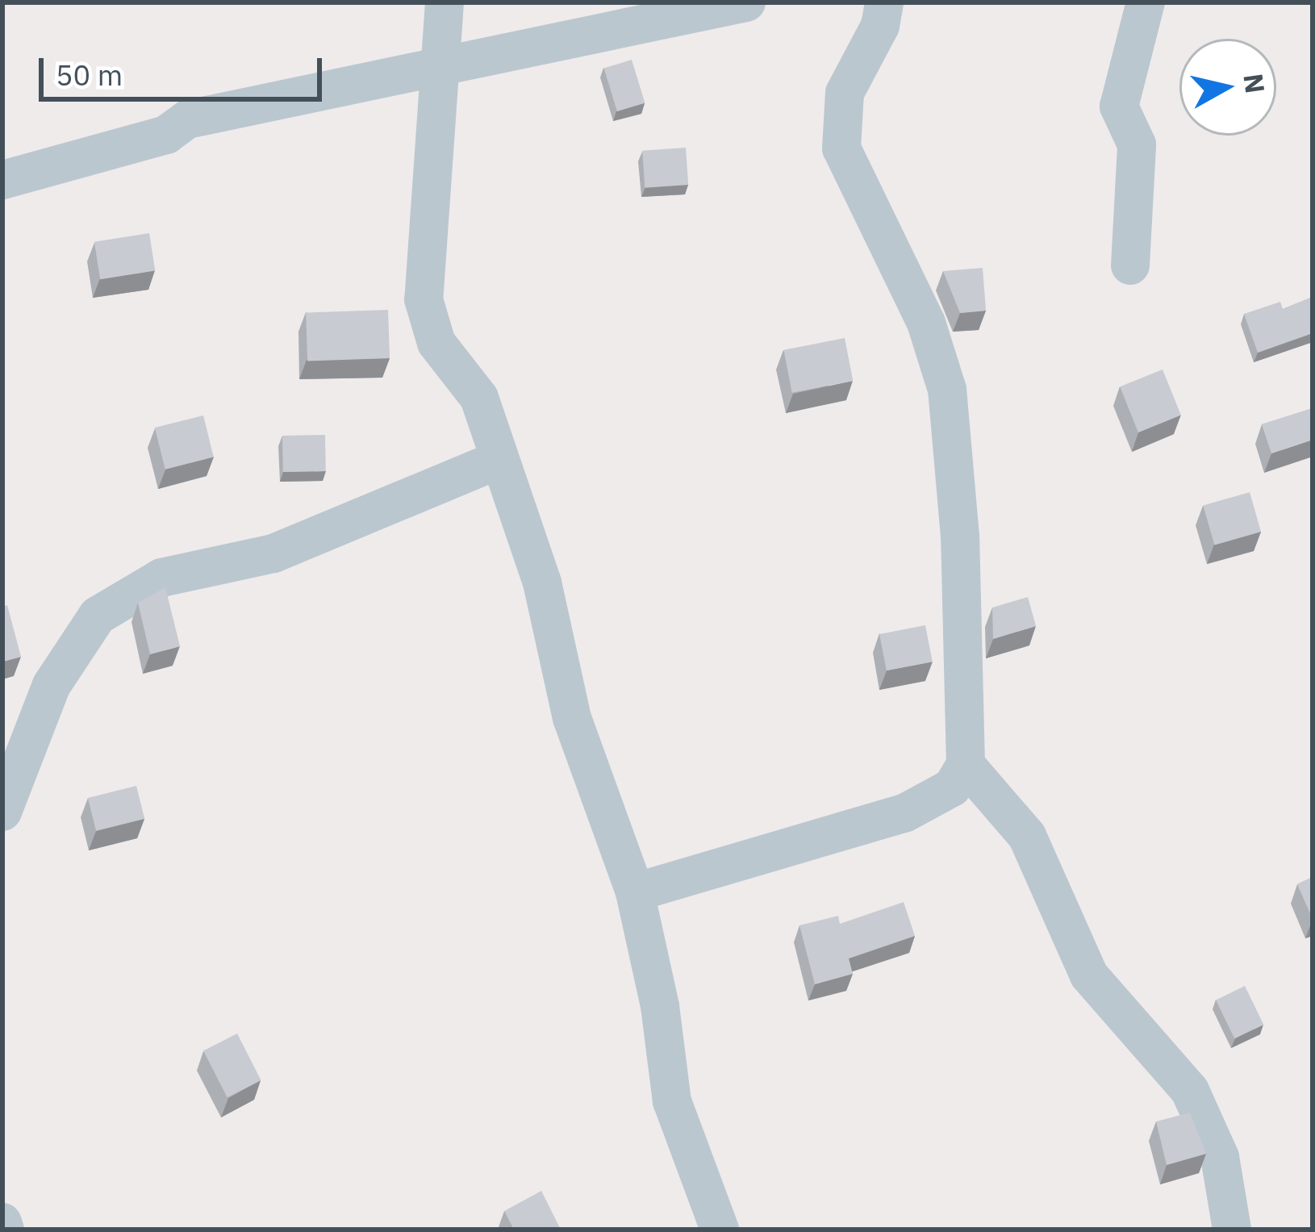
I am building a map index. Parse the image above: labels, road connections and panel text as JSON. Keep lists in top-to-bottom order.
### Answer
{
  "scale_bar": "50 m",
  "north": "right"
}
